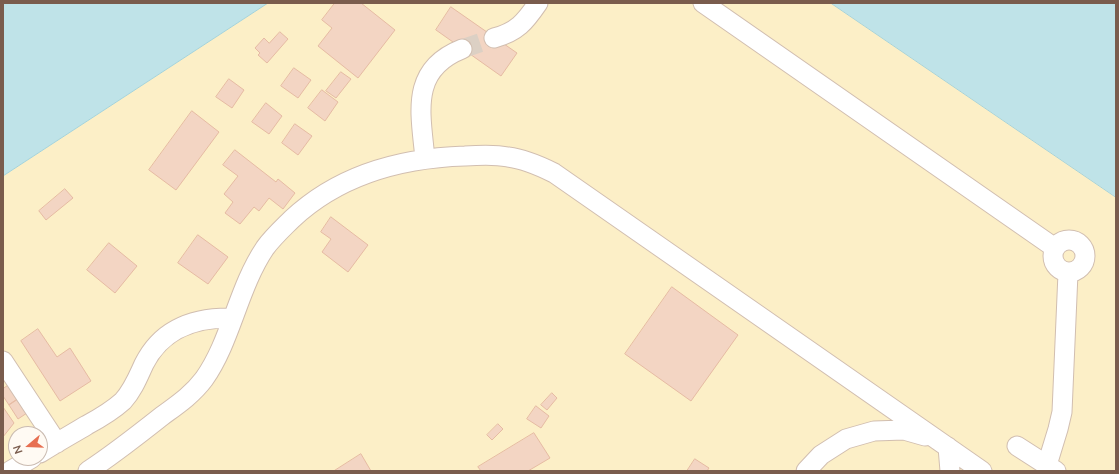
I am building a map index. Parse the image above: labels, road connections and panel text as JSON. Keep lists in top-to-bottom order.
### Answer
{
  "north": "left"
}
